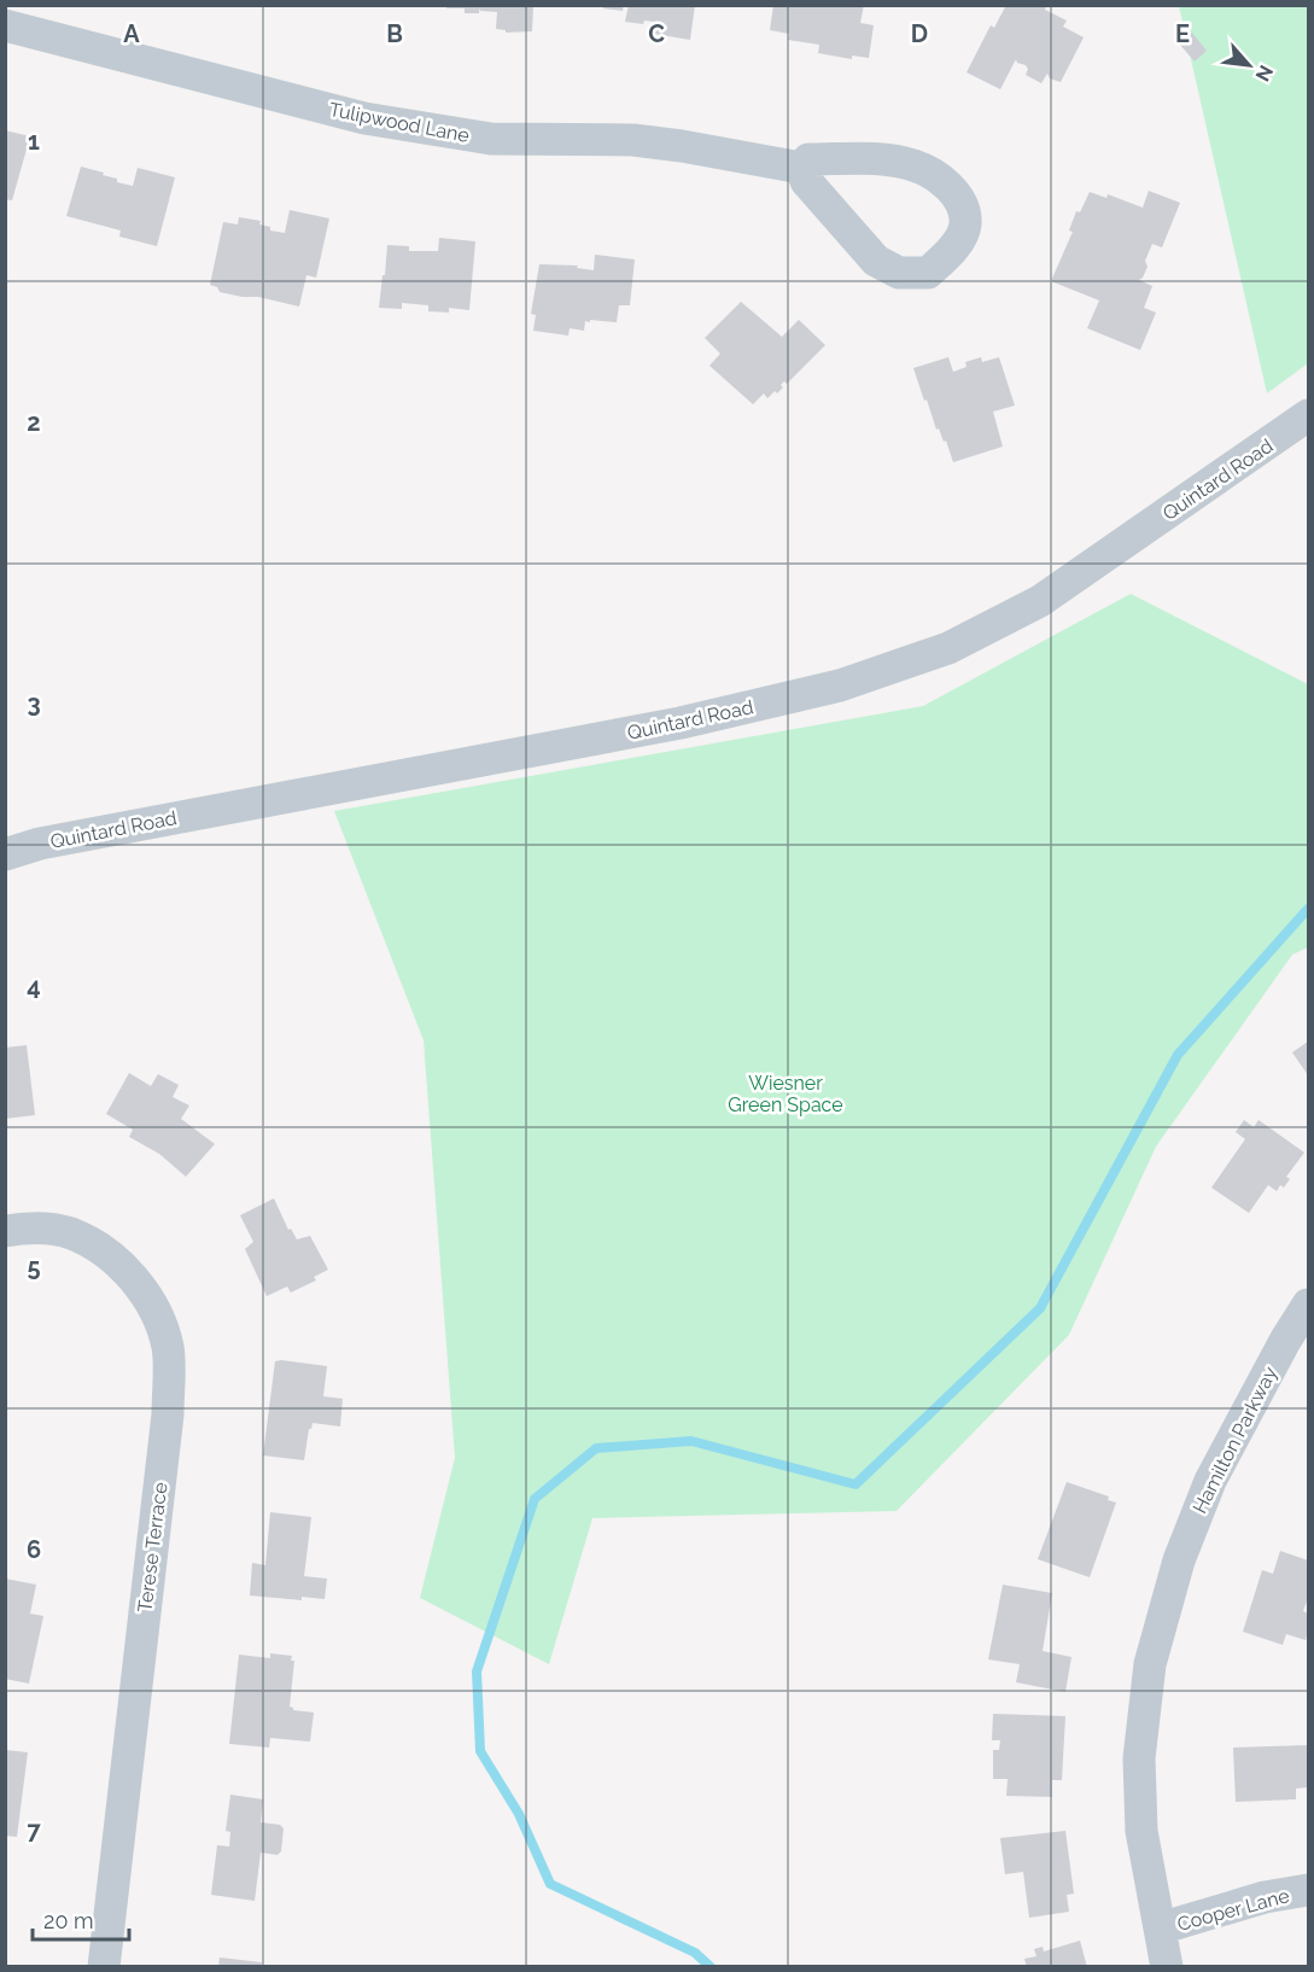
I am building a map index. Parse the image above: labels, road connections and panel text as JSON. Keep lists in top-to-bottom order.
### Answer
{
  "streets": {
    "street": [
      "Tulipwood Lane",
      "Quintard Road",
      "Hamilton Parkway",
      "Terese Terrace",
      "Cooper Lane"
    ]
  },
  "crossings": [
    ["Hamilton Parkway", "Cooper Lane"]
  ],
  "parks": ["Wiesner Green Space"],
  "scale_bar": "20 m",
  "north": "bottom right",
  "grid": {
    "columns": [
      "A",
      "B",
      "C",
      "D",
      "E"
    ],
    "rows": [
      "1",
      "2",
      "3",
      "4",
      "5",
      "6",
      "7"
    ]
  }
}
